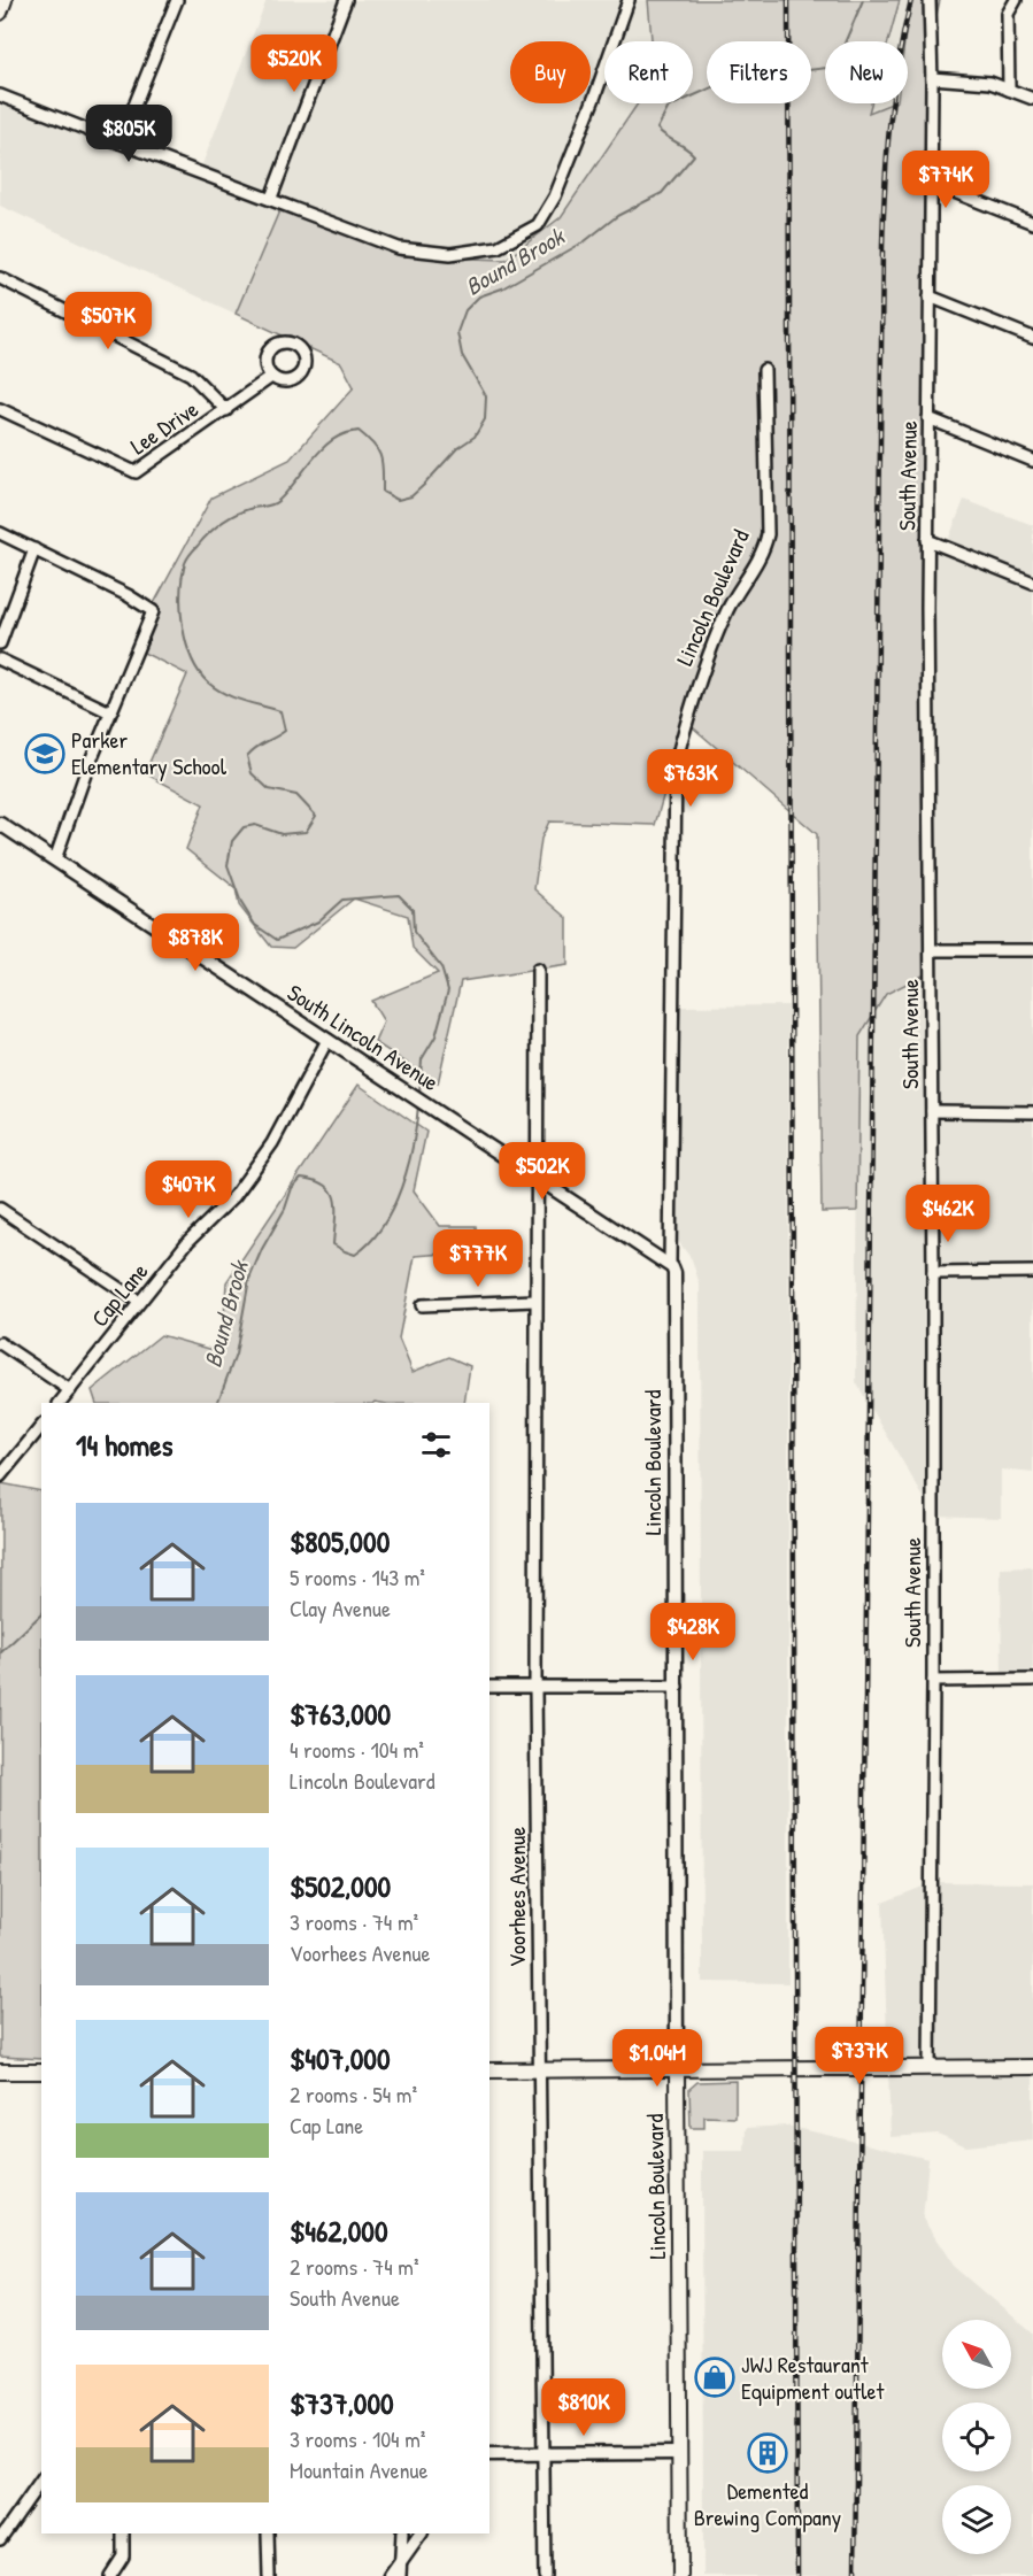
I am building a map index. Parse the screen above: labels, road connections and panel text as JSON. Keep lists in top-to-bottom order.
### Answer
{
  "streets": {
    "main road": ["Lincoln Boulevard"],
    "street": [
      "Lee Drive",
      "South Avenue",
      "South Lincoln Avenue",
      "Cap Lane",
      "Voorhees Avenue"
    ]
  },
  "crossings": [
    ["Lincoln Boulevard", "South Lincoln Avenue"],
    ["South Lincoln Avenue", "Cap Lane"],
    ["South Lincoln Avenue", "Voorhees Avenue"]
  ],
  "water": ["Bound Brook"],
  "places": {
    "school or university": ["Parker Elementary School"],
    "shop": ["JWJ Restaurant Equipment outlet"],
    "building": ["Demented Brewing Company"]
  },
  "north": "top left",
  "page": {
    "price": [
      "$520K",
      "$805K",
      "$774K",
      "$507K",
      "$763K",
      "$878K",
      "$502K",
      "$407K",
      "$462K",
      "$777K",
      "$428K",
      "$737K",
      "$1.04M",
      "$810K"
    ],
    "chip": [
      "Buy",
      "Rent",
      "Filters",
      "New"
    ],
    "heading": "14 homes",
    "list": [
      {
        "name": "$805,000",
        "note": "5 rooms · 143 m² · Clay Avenue"
      },
      {
        "name": "$763,000",
        "note": "4 rooms · 104 m² · Lincoln Boulevard"
      },
      {
        "name": "$502,000",
        "note": "3 rooms · 74 m² · Voorhees Avenue"
      },
      {
        "name": "$407,000",
        "note": "2 rooms · 54 m² · Cap Lane"
      },
      {
        "name": "$462,000",
        "note": "2 rooms · 74 m² · South Avenue"
      },
      {
        "name": "$737,000",
        "note": "3 rooms · 104 m² · Mountain Avenue"
      }
    ]
  }
}
